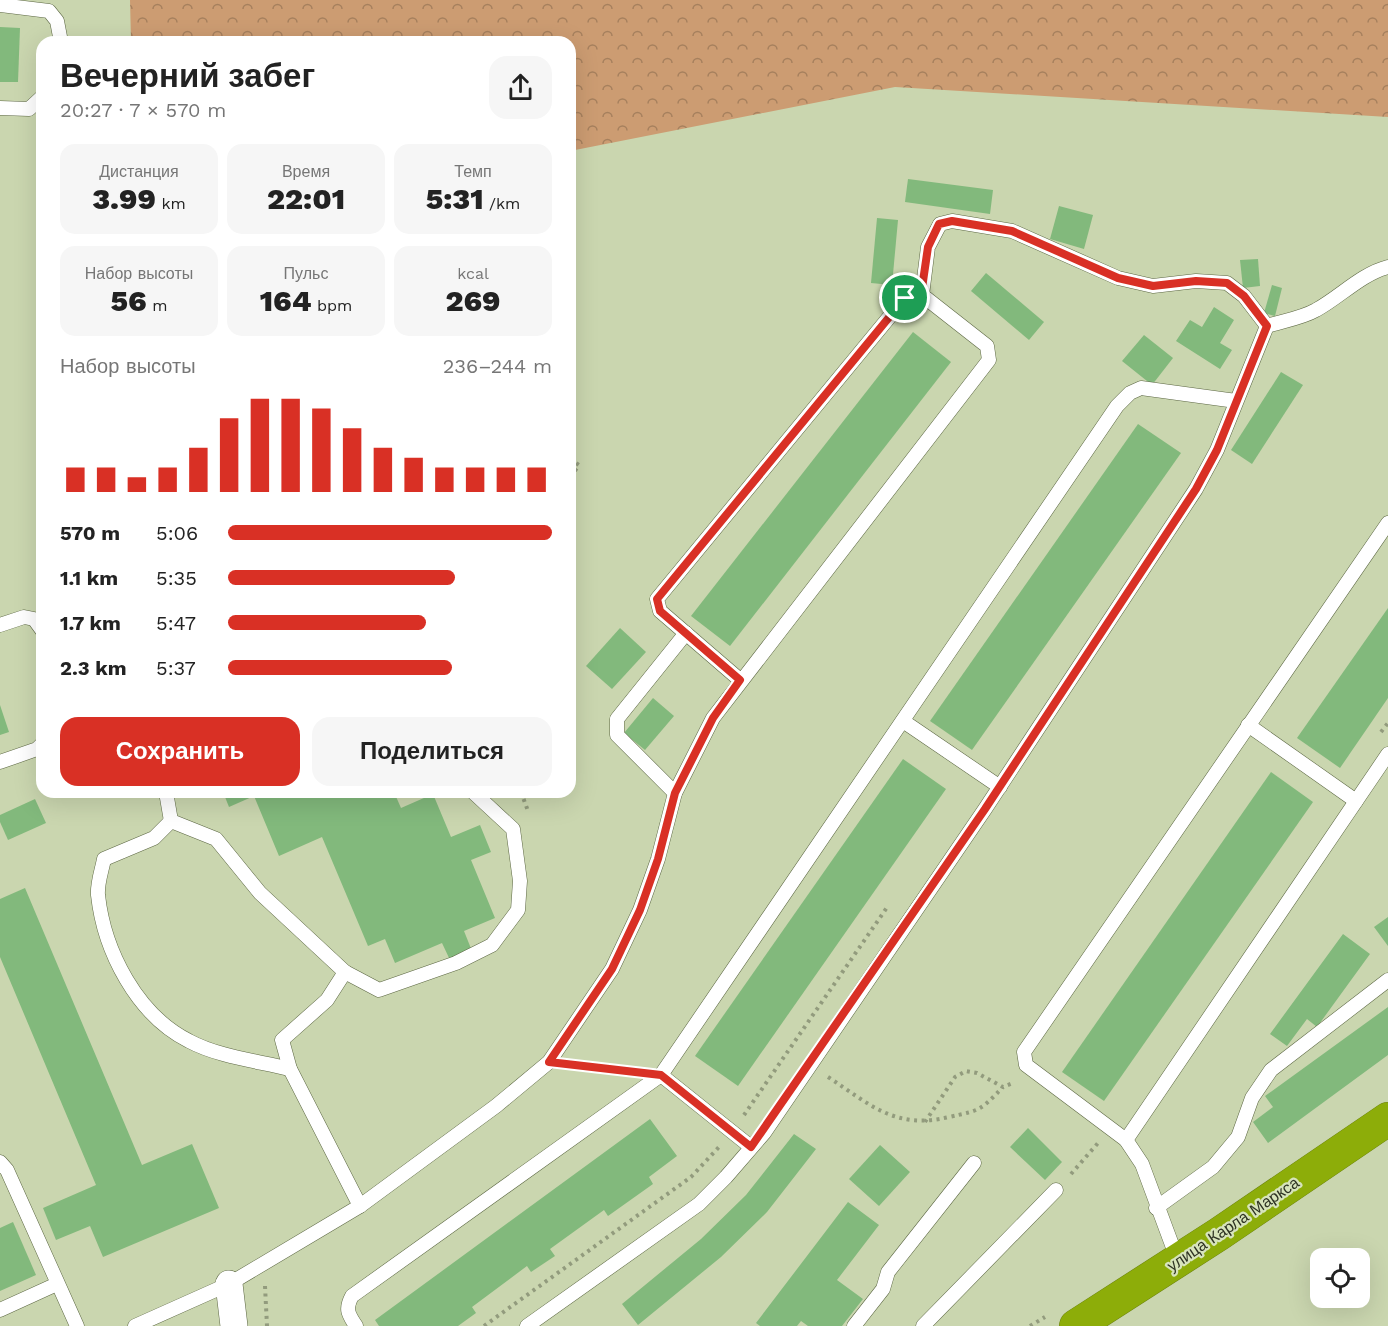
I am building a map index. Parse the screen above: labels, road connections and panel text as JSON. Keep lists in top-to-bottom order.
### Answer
{
  "streets": {
    "highway": ["улица Карла Маркса"]
  },
  "page": {
    "heading": ["Вечерний забег", "20:27 · 7 × 570 m"],
    "stats": [
      ["Дистанция", "3.99 km"],
      ["Время", "22:01"],
      ["Темп", "5:31 /km"],
      ["Набор высоты", "56 m"],
      ["Пульс", "164 bpm"],
      ["kcal", "269"]
    ],
    "chart": ["Набор высоты", "236–244 m"],
    "list": [
      {
        "name": "570 m",
        "note": "5:06"
      },
      {
        "name": "1.1 km",
        "note": "5:35"
      },
      {
        "name": "1.7 km",
        "note": "5:47"
      },
      {
        "name": "2.3 km",
        "note": "5:37"
      }
    ],
    "buttons": ["Сохранить", "Поделиться"]
  }
}
